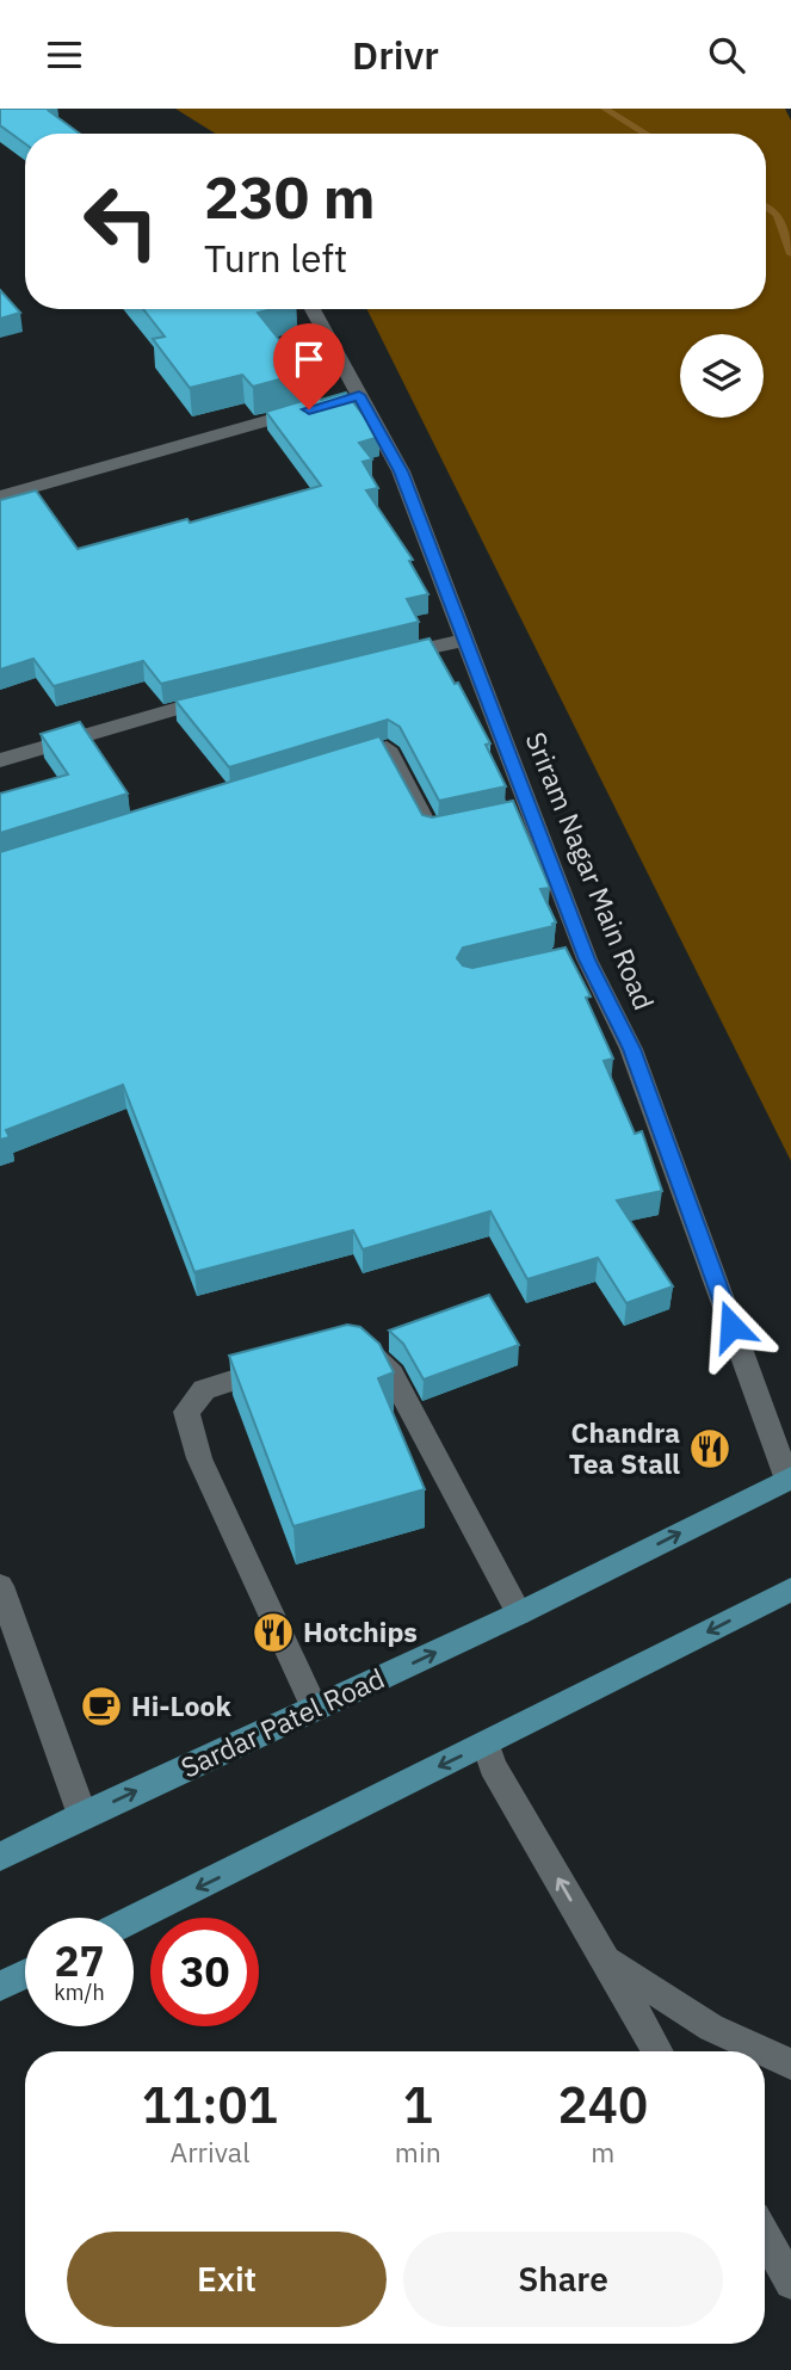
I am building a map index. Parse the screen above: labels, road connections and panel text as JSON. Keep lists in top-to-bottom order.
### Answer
{
  "streets": {
    "main road": ["Sardar Patel Road"],
    "street": ["Sriram Nagar Main Road"]
  },
  "crossings": [
    ["Sriram Nagar Main Road", "Sardar Patel Road"]
  ],
  "places": {
    "restaurant": ["Chandra Tea Stall", "Hotchips"],
    "cafe": ["Hi-Look"]
  },
  "page": {
    "header": "Drivr",
    "turn": ["230 m", "Turn left"],
    "speed": "27 km/h",
    "limit": "30",
    "eta": [
      "11:01",
      "Arrival",
      "1",
      "min",
      "240",
      "m"
    ],
    "buttons": ["Exit", "Share"]
  }
}
